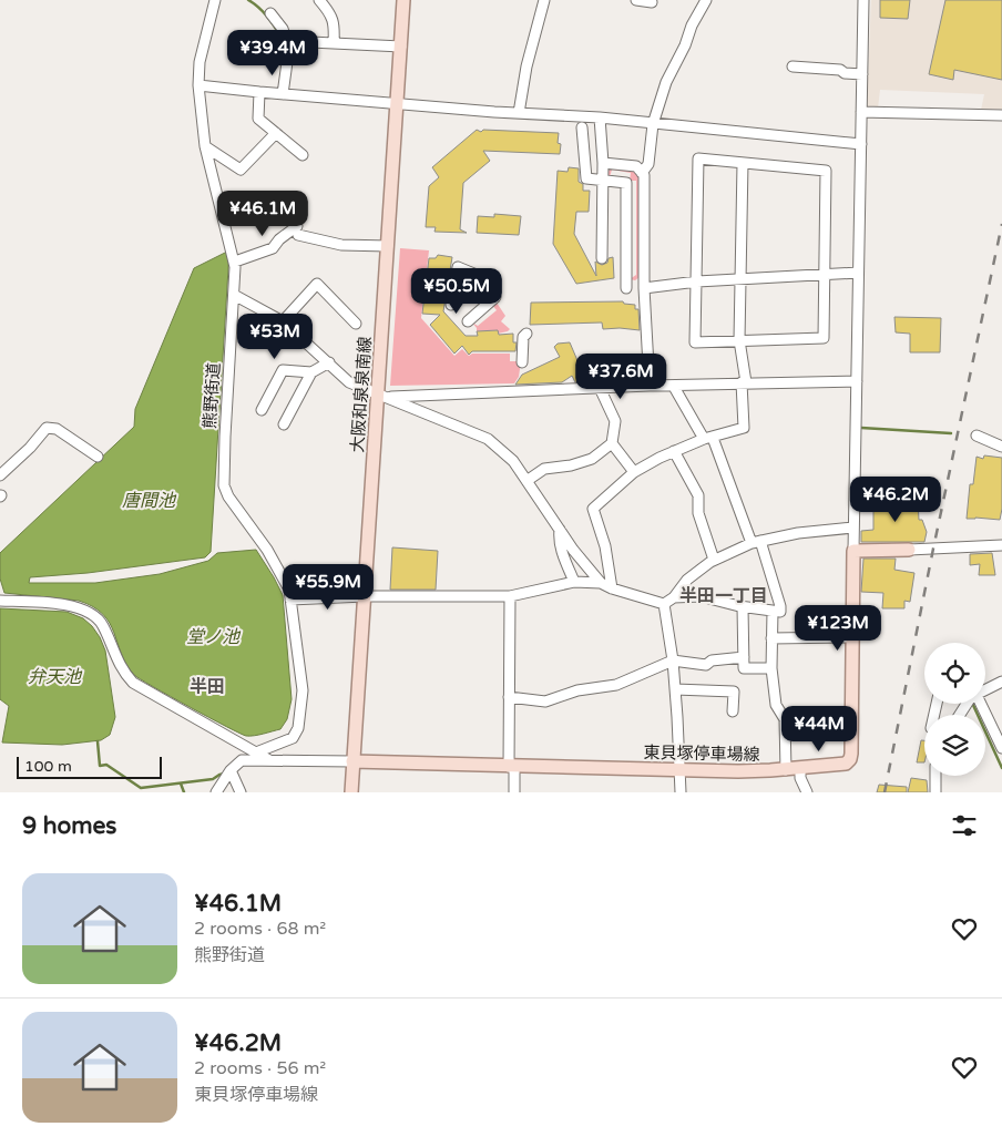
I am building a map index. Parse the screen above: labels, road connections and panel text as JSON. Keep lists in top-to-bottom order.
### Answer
{
  "streets": {
    "main road": ["大阪和泉泉南線", "東貝塚停車場線"],
    "street": ["熊野街道"]
  },
  "crossings": [
    ["大阪和泉泉南線", "東貝塚停車場線"]
  ],
  "districts": ["半田一丁目", "半田"],
  "water": ["唐間池", "堂ノ池", "弁天池"],
  "scale_bar": "100 m",
  "page": {
    "price": [
      "¥39.4M",
      "¥46.1M",
      "¥50.5M",
      "¥53M",
      "¥37.6M",
      "¥46.2M",
      "¥55.9M",
      "¥123M",
      "¥44M"
    ],
    "scale": "100 m",
    "heading": "9 homes",
    "list": [
      {
        "name": "¥46.1M",
        "note": "2 rooms · 68 m² · 熊野街道"
      },
      {
        "name": "¥46.2M",
        "note": "2 rooms · 56 m² · 東貝塚停車場線"
      }
    ]
  }
}
